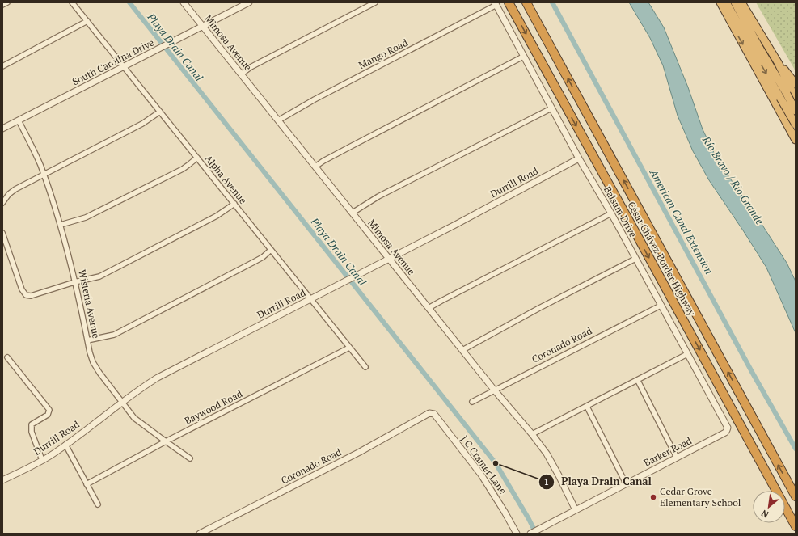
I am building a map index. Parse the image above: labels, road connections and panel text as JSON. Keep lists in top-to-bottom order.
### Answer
{
  "streets": {
    "highway": ["César Chávez Border Highway"],
    "street": [
      "Mimosa Avenue",
      "Mango Road",
      "South Carolina Drive",
      "Alpha Avenue",
      "Durrill Road",
      "Balsam Drive",
      "Wisteria Avenue",
      "Coronado Road",
      "Baywood Road",
      "Barker Road",
      "J C Cramer Lane"
    ]
  },
  "crossings": [
    ["Mimosa Avenue", "Mango Road"],
    ["Mimosa Avenue", "South Carolina Drive"],
    ["Mimosa Avenue", "Durrill Road"],
    ["Mimosa Avenue", "Coronado Road"],
    ["Mimosa Avenue", "Barker Road"],
    ["Mango Road", "Balsam Drive"],
    ["South Carolina Drive", "Alpha Avenue"],
    ["South Carolina Drive", "Wisteria Avenue"],
    ["Alpha Avenue", "Durrill Road"],
    ["Alpha Avenue", "Baywood Road"],
    ["Durrill Road", "Balsam Drive"],
    ["Durrill Road", "Wisteria Avenue"],
    ["Balsam Drive", "Coronado Road"],
    ["Balsam Drive", "Barker Road"],
    ["Wisteria Avenue", "Baywood Road"],
    ["Coronado Road", "J C Cramer Lane"]
  ],
  "water": ["Playa Drain Canal", "Río Bravo / Rio Grande", "American Canal Extension"],
  "places": ["Playa Drain Canal", "Cedar Grove Elementary School"],
  "north": "bottom left"
}
